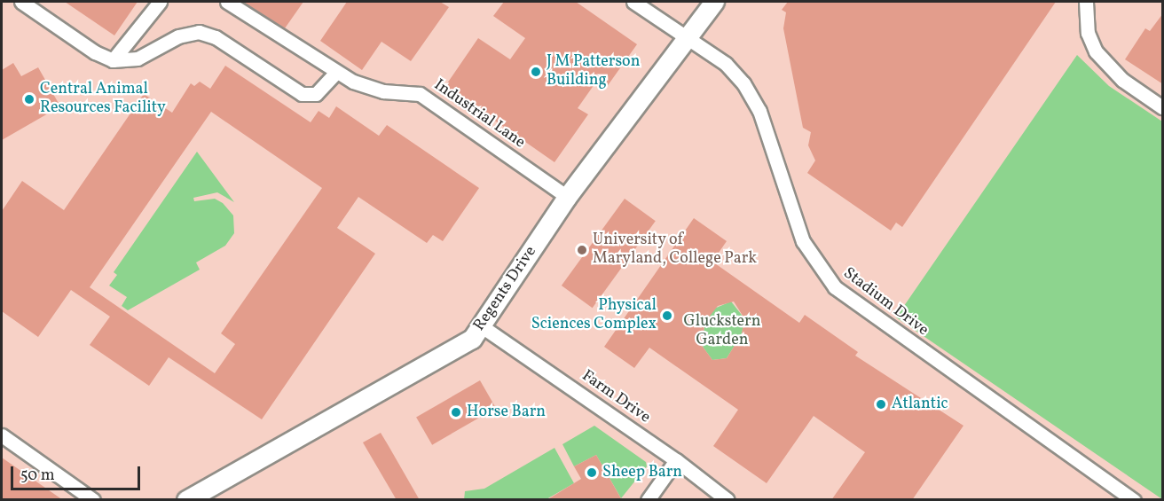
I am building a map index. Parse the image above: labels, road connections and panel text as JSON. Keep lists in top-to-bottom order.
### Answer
{
  "streets": {
    "street": [
      "Industrial Lane",
      "Regents Drive",
      "Stadium Drive",
      "Farm Drive"
    ]
  },
  "crossings": [
    ["Industrial Lane", "Regents Drive"],
    ["Regents Drive", "Stadium Drive"],
    ["Regents Drive", "Farm Drive"]
  ],
  "parks": ["Gluckstern Garden"],
  "places": [
    "J M Patterson Building",
    "Central Animal Resources Facility",
    "University of Maryland, College Park",
    "Physical Sciences Complex",
    "Atlantic",
    "Horse Barn",
    "Sheep Barn"
  ],
  "scale_bar": "50 m"
}
